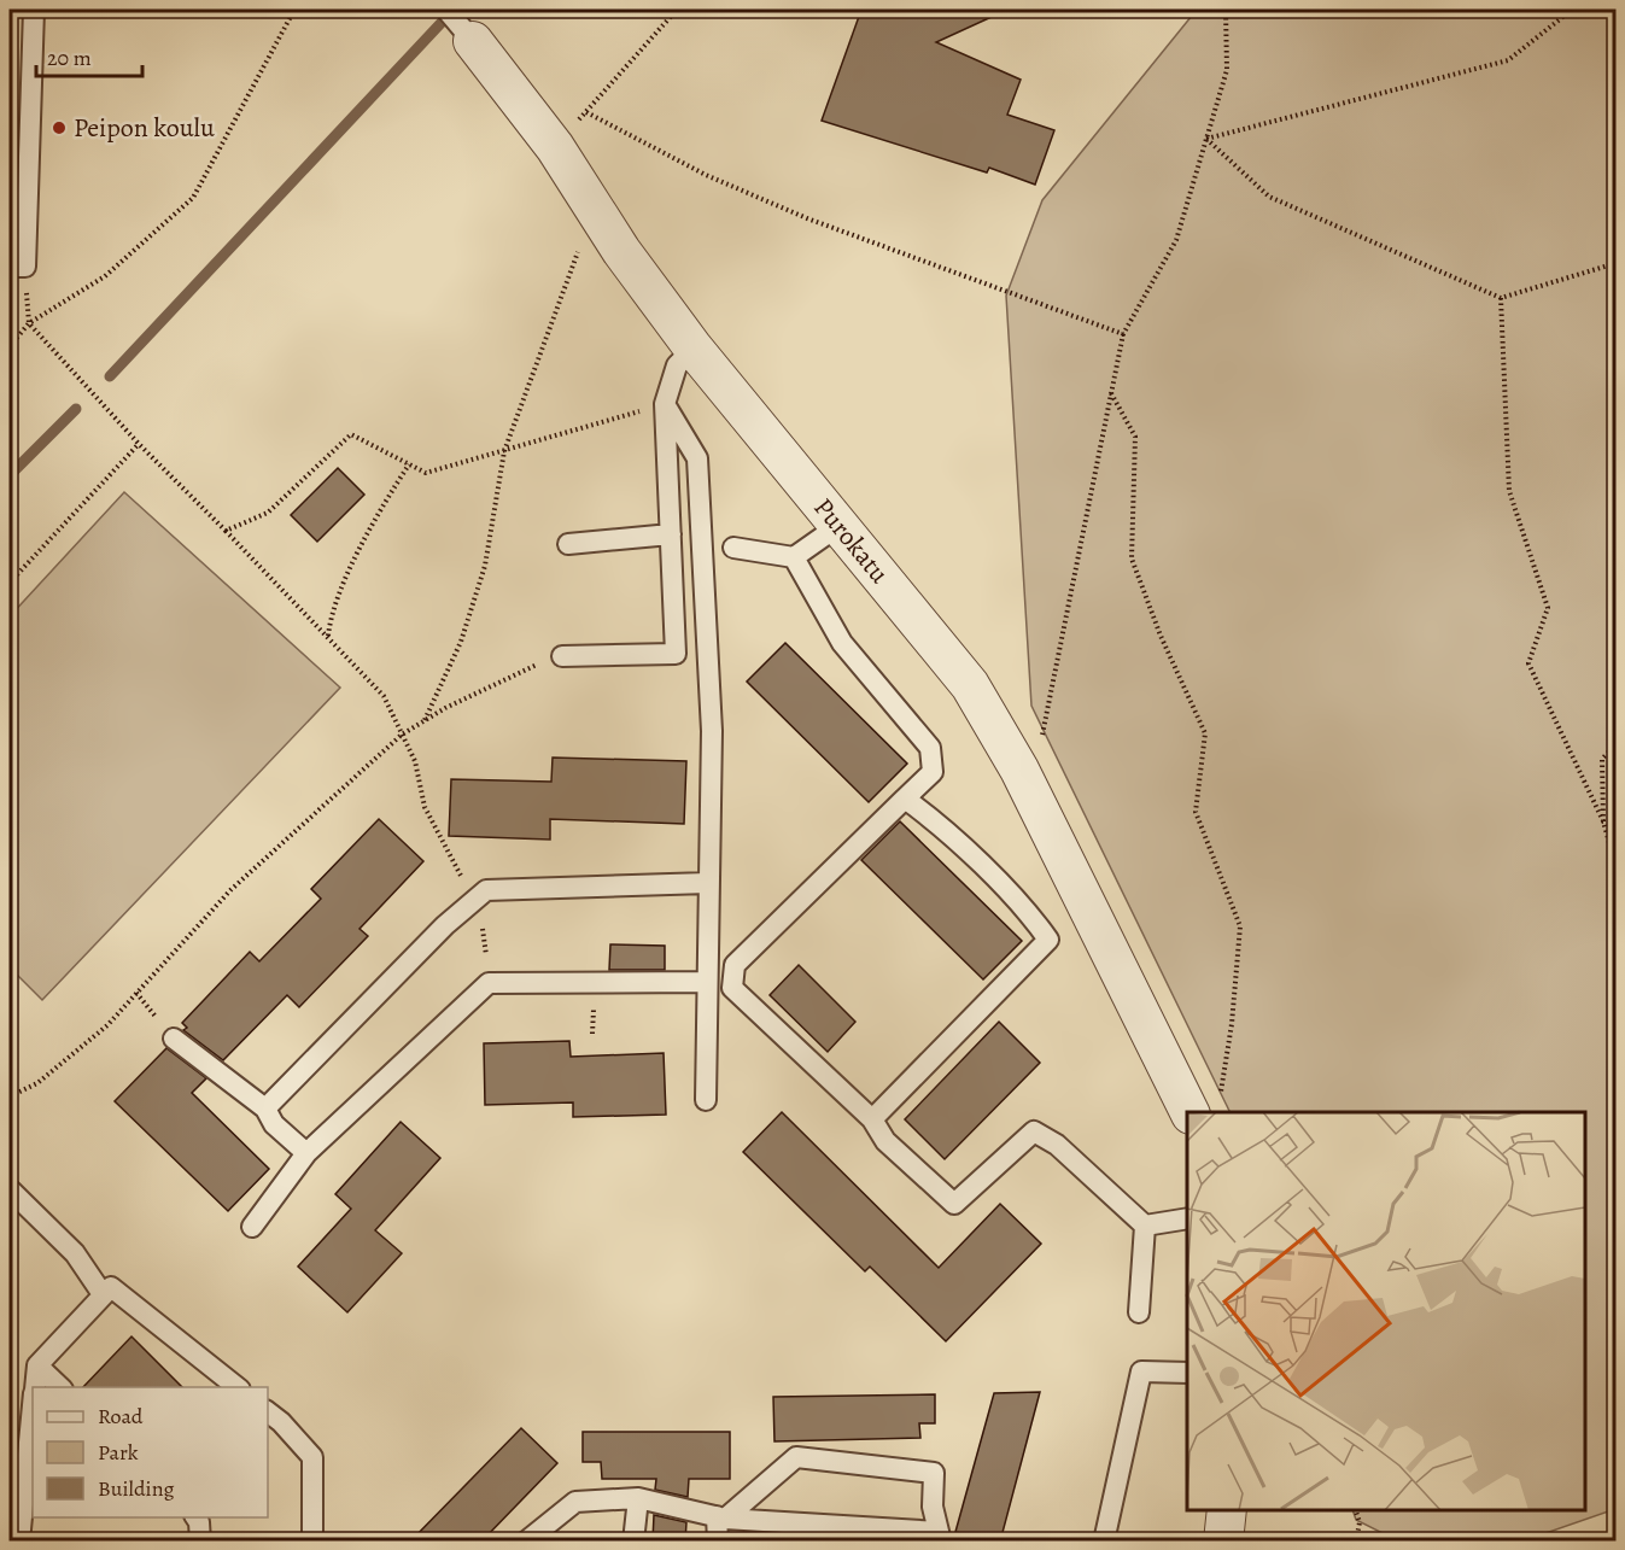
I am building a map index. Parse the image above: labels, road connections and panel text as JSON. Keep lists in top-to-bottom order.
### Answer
{
  "streets": {
    "street": ["Purokatu"]
  },
  "places": ["Peipon koulu"],
  "legend": ["Road", "Park", "Building"],
  "scale_bar": "20 m"
}
